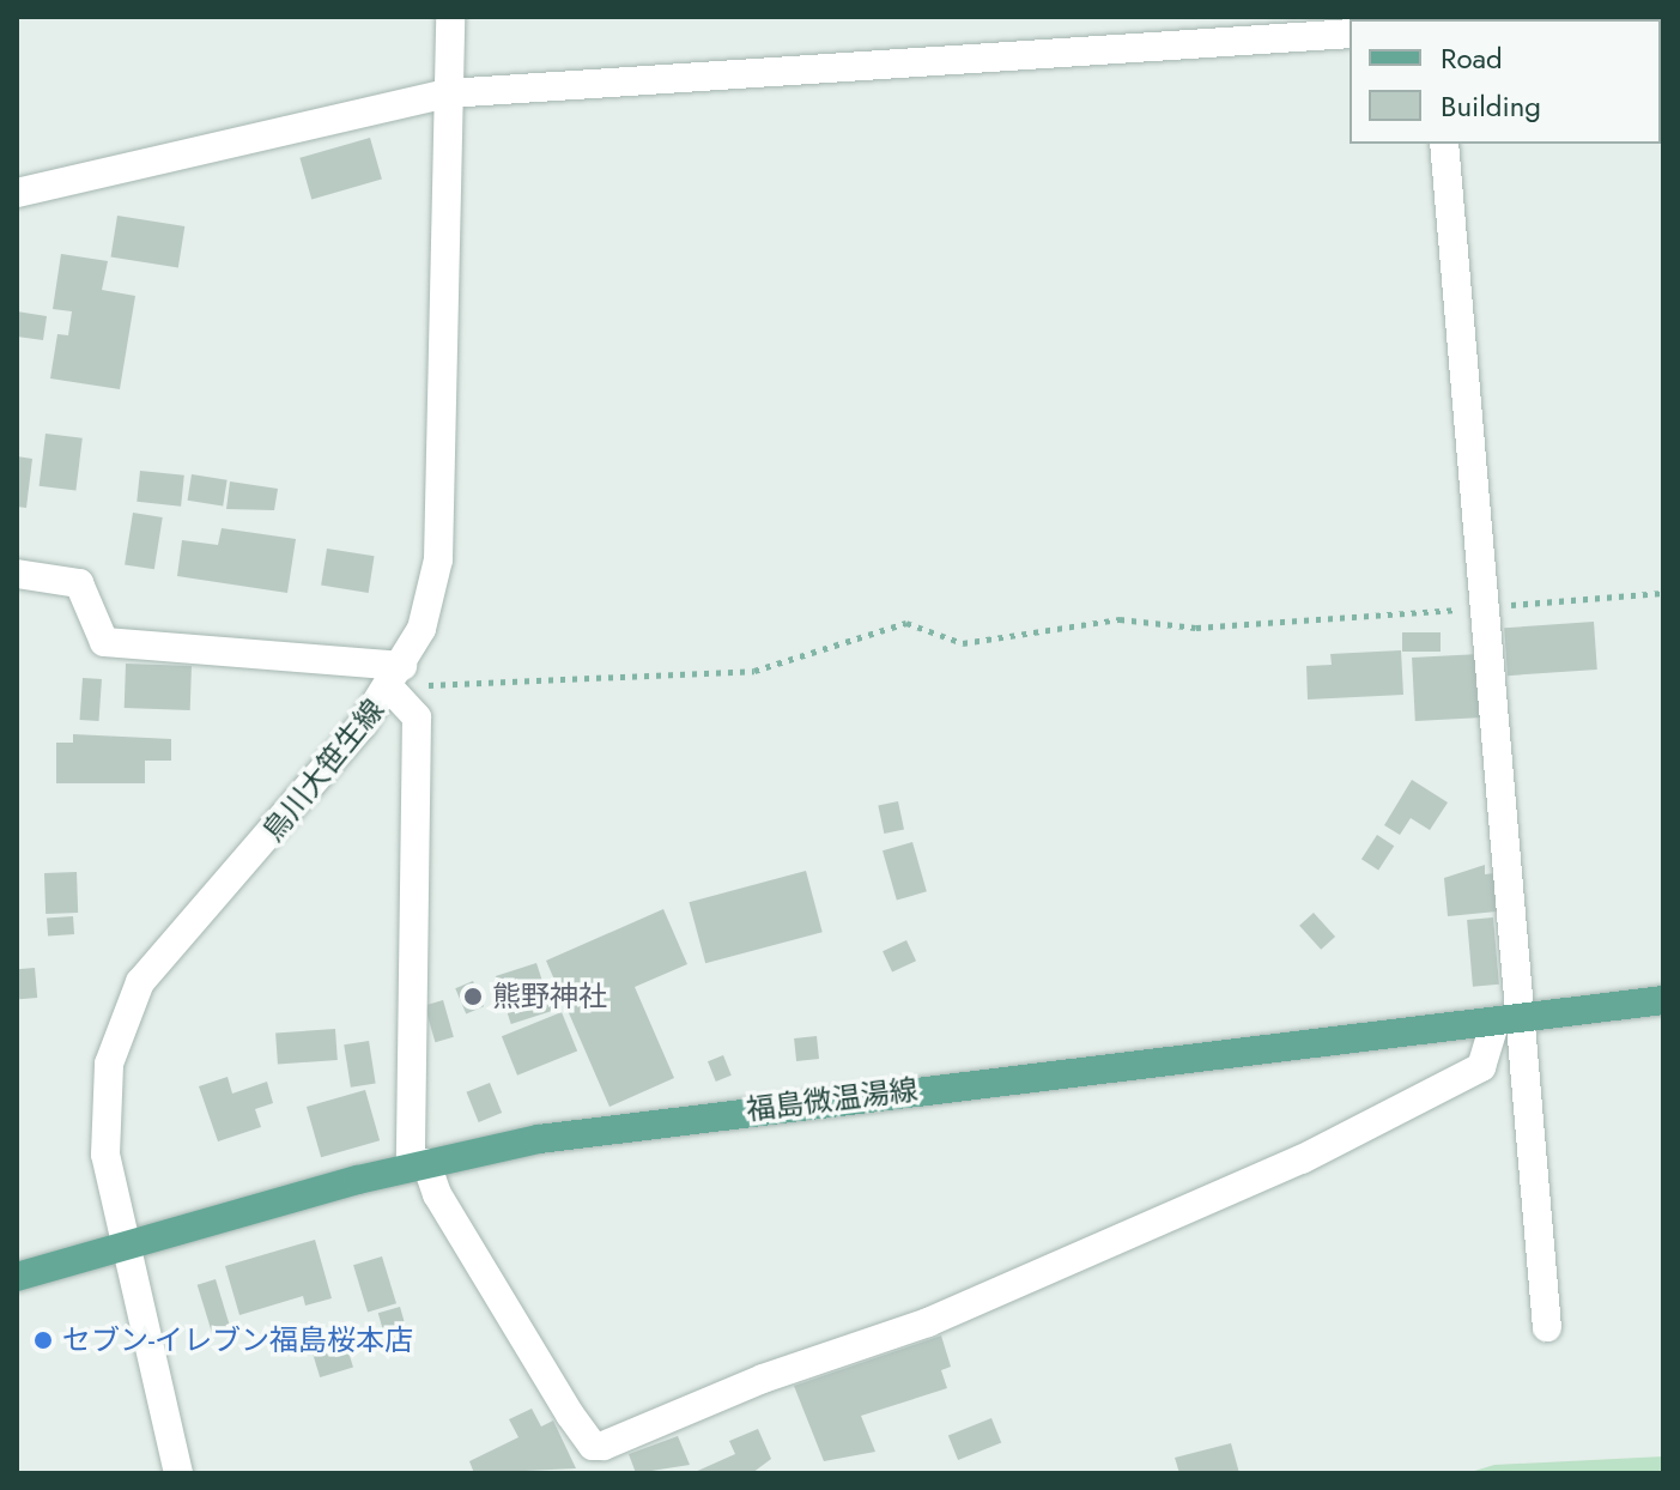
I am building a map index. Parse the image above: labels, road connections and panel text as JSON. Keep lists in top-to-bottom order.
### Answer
{
  "streets": {
    "main road": ["福島微温湯線"],
    "street": ["鳥川大笹生線"]
  },
  "crossings": [
    ["鳥川大笹生線", "福島微温湯線"]
  ],
  "places": ["熊野神社", "セブン-イレブン福島桜本店"],
  "legend": ["Road", "Building"]
}
